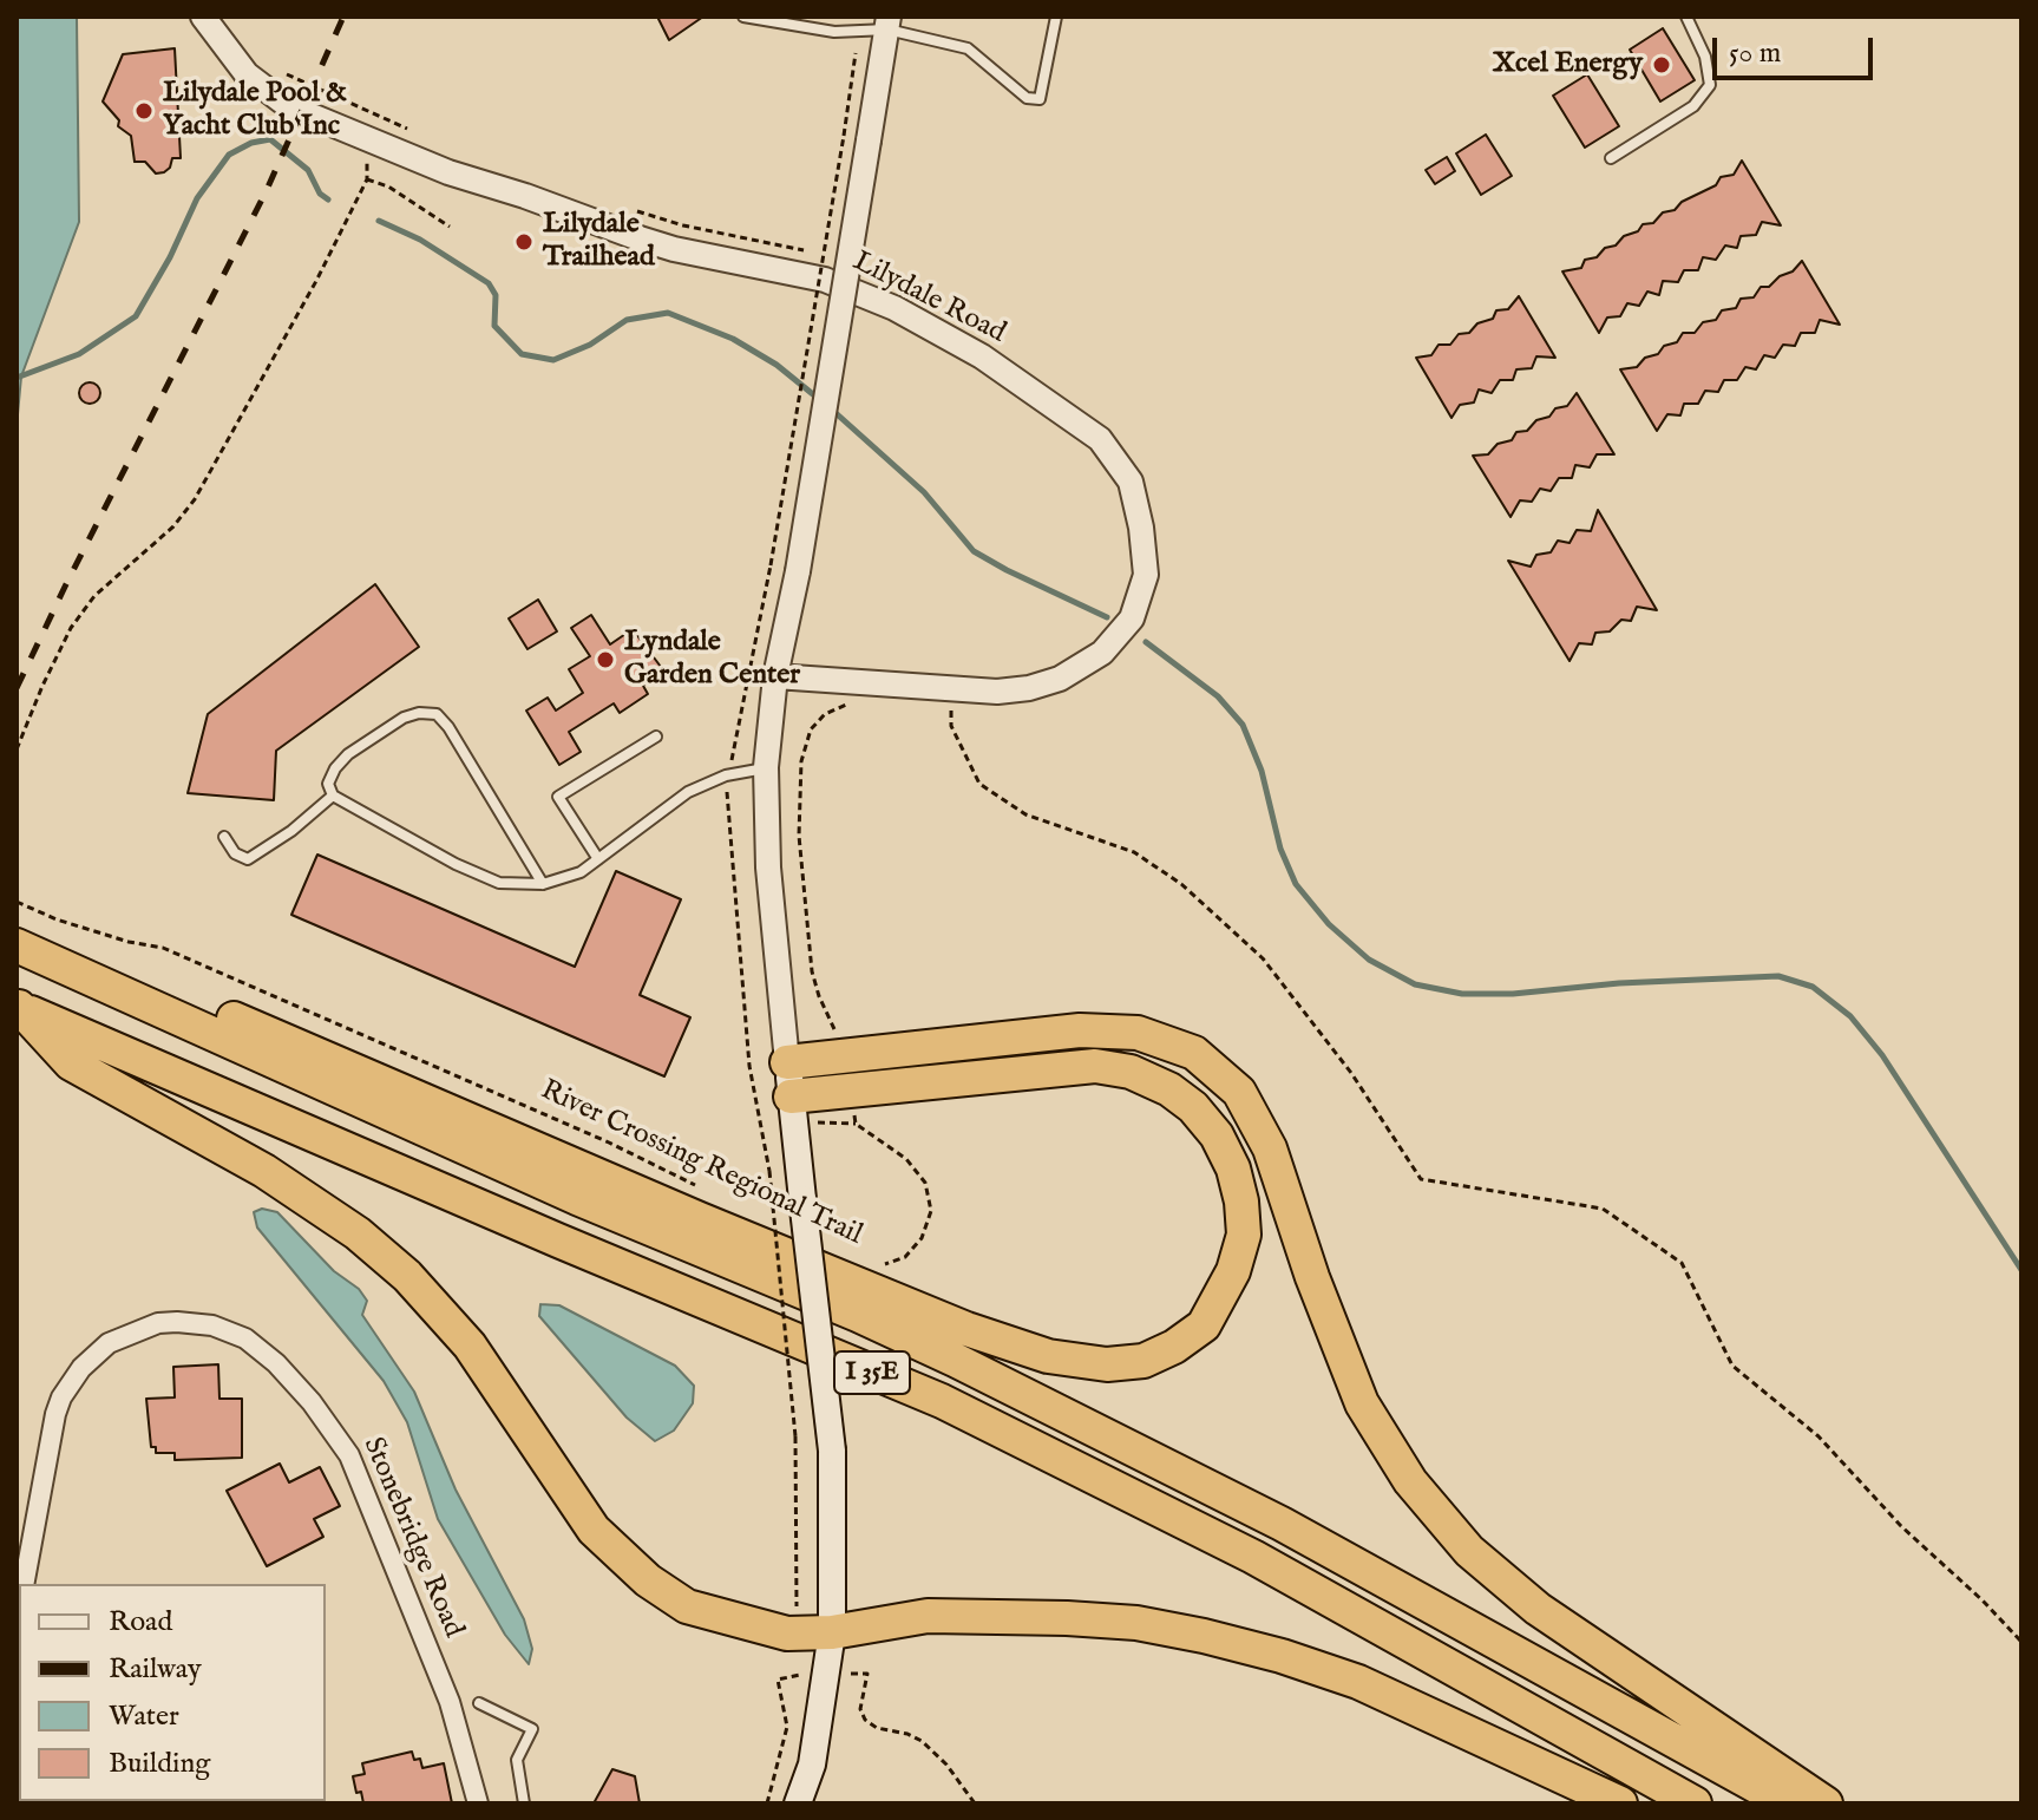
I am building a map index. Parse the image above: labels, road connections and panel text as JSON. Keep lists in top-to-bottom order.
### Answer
{
  "streets": {
    "highway": ["I 35E"],
    "street": ["Lilydale Road", "Stonebridge Road"],
    "path": ["River Crossing Regional Trail"]
  },
  "places": [
    "Xcel Energy",
    "Lilydale Pool & Yacht Club Inc",
    "Lilydale Trailhead",
    "Lyndale Garden Center"
  ],
  "legend": [
    "Road",
    "Railway",
    "Water",
    "Building"
  ],
  "scale_bar": "50 m"
}
